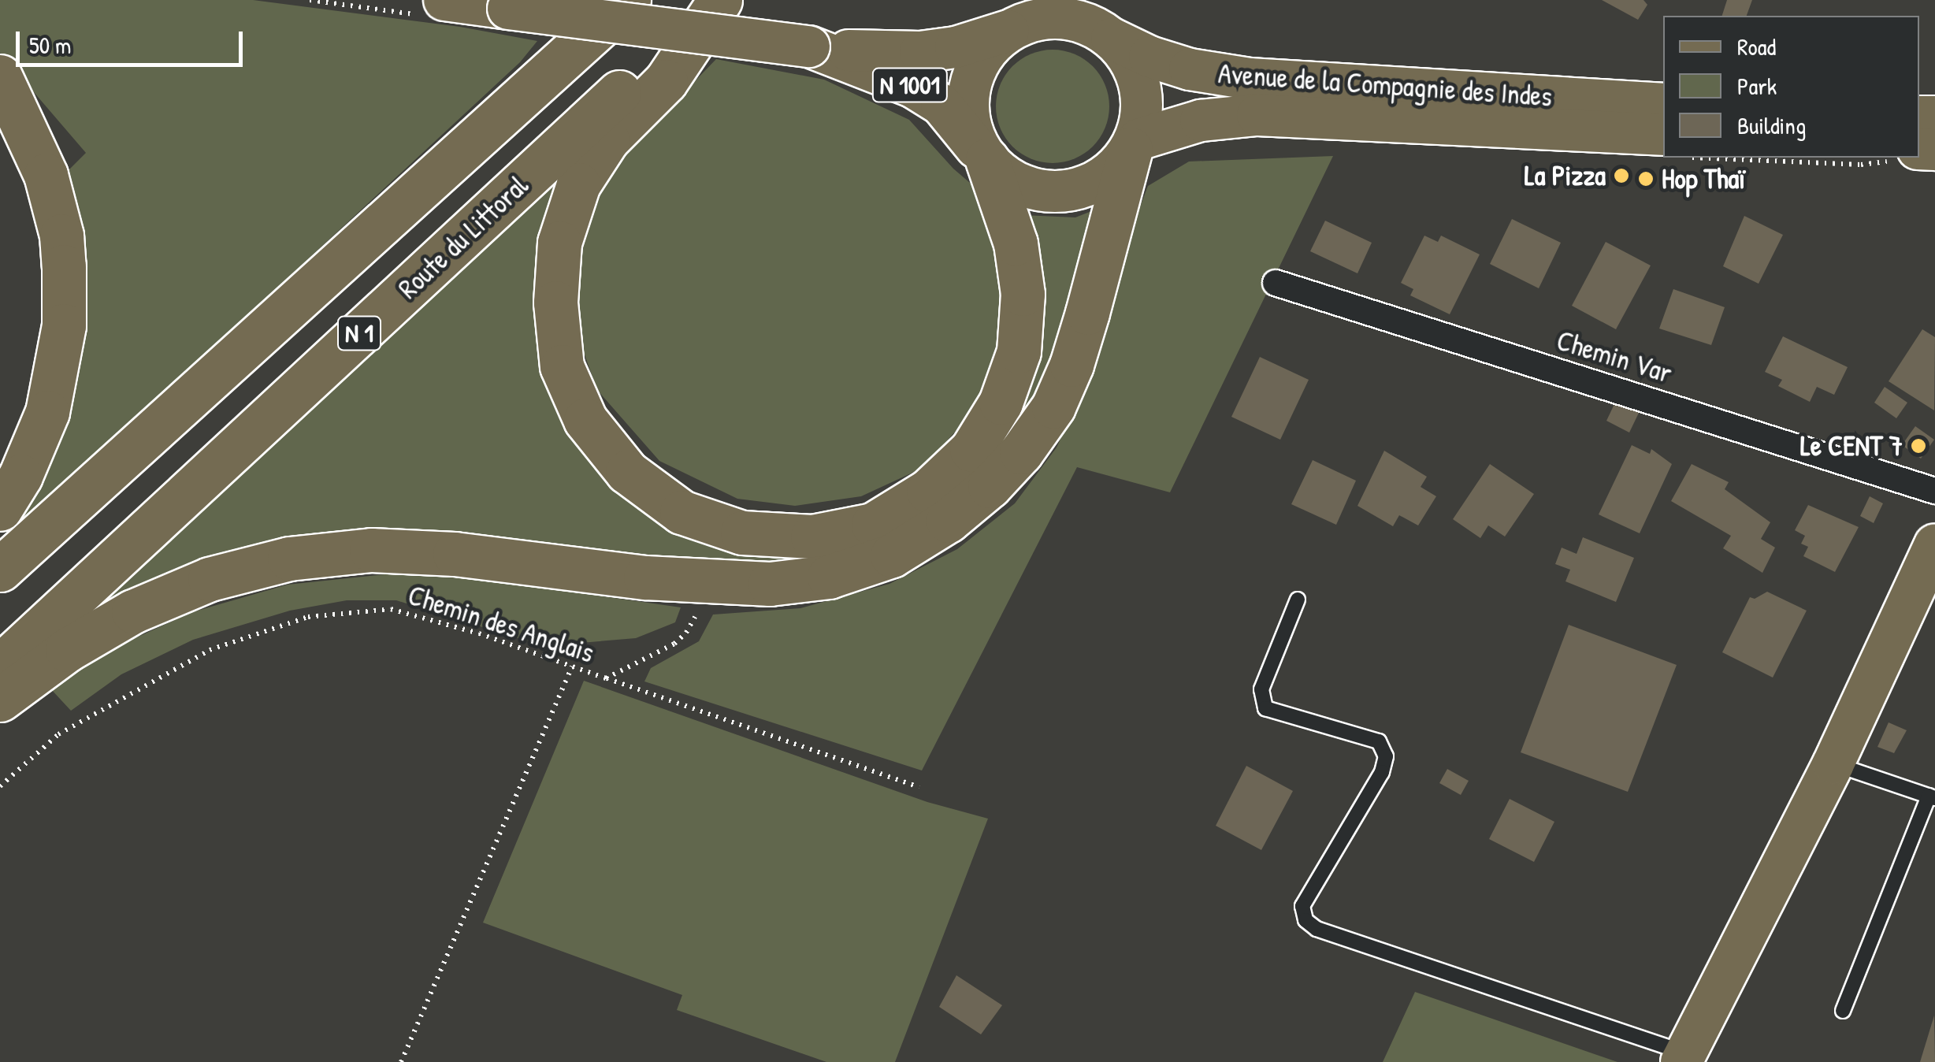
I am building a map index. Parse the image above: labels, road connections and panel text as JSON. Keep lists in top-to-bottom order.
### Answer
{
  "streets": {
    "highway": ["Route du Littoral", "N 1"],
    "main road": ["N 1001", "Avenue de la Compagnie des Indes"],
    "street": ["Chemin Var"],
    "path": ["Chemin des Anglais"]
  },
  "crossings": [
    ["N 1001", "Avenue de la Compagnie des Indes"]
  ],
  "places": ["La Pizza", "Hop Thaï", "Le CENT 7"],
  "legend": ["Road", "Park", "Building"],
  "scale_bar": "50 m"
}
